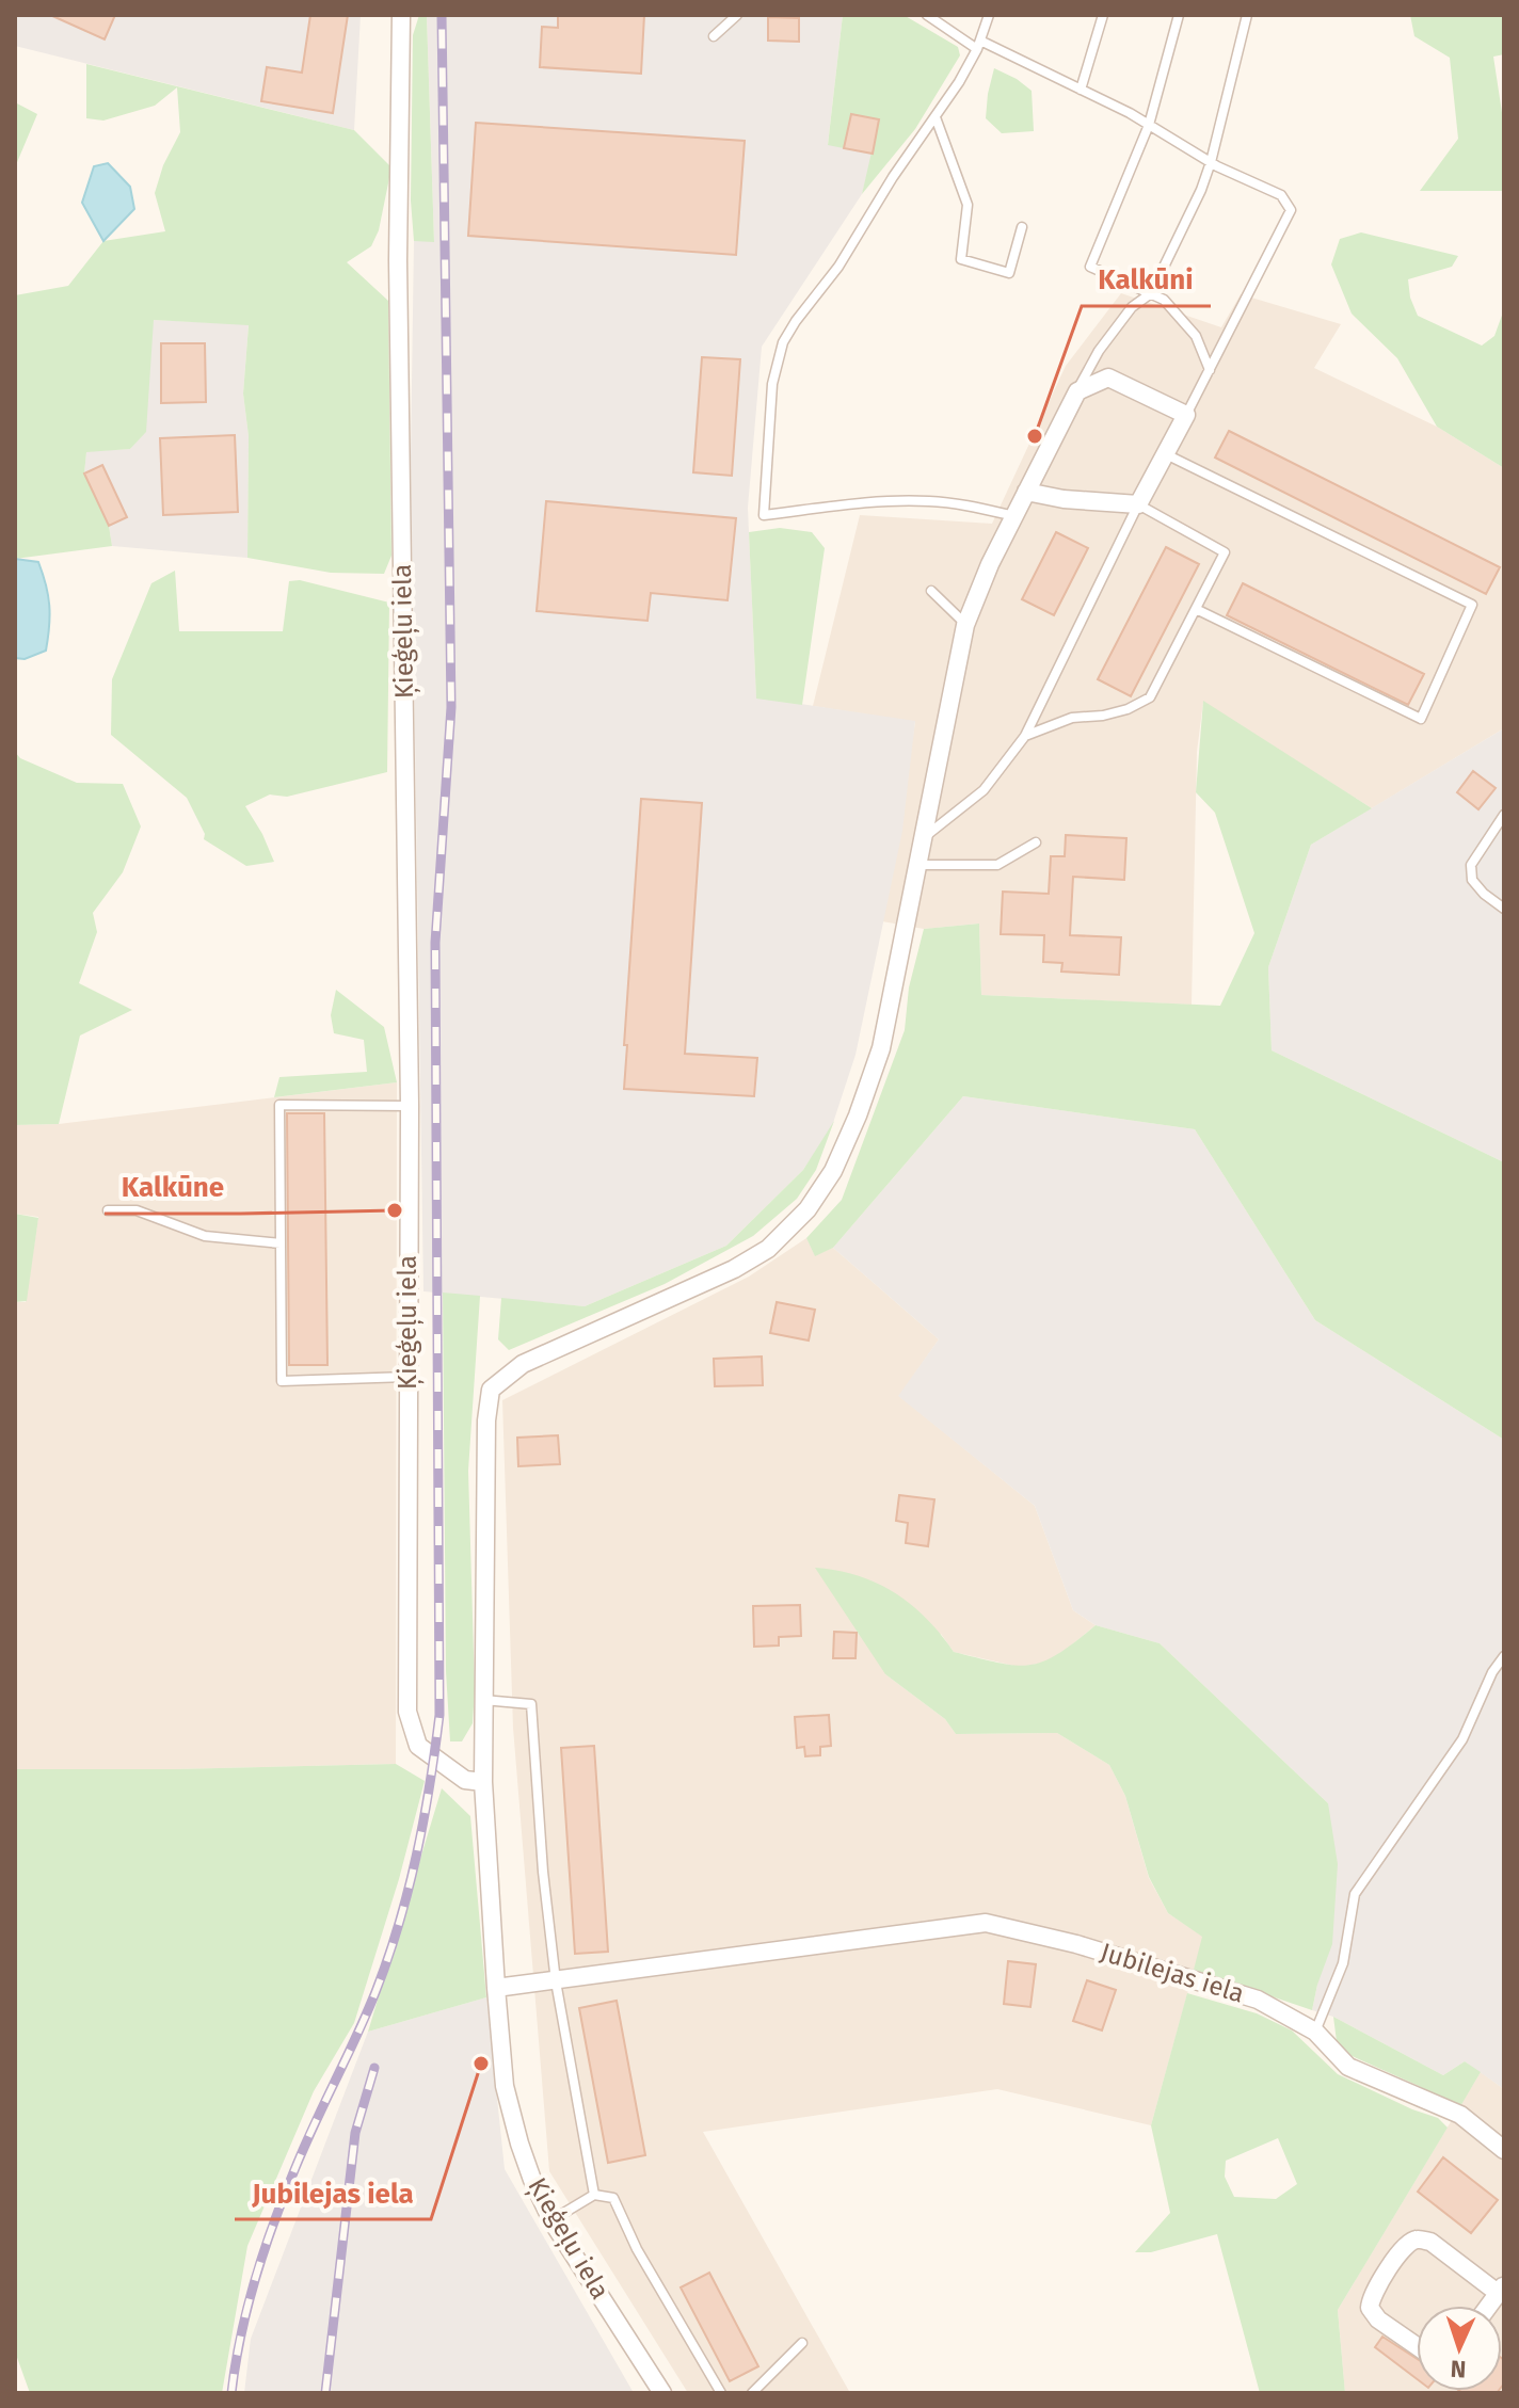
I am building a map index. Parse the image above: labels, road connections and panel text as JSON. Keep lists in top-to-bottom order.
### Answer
{
  "streets": {
    "street": ["Ķieģeļu iela", "Jubilejas iela"]
  },
  "crossings": [
    ["Ķieģeļu iela", "Jubilejas iela"]
  ],
  "places": ["Kalkūni", "Kalkūne", "Jubilejas iela"],
  "north": "bottom"
}
